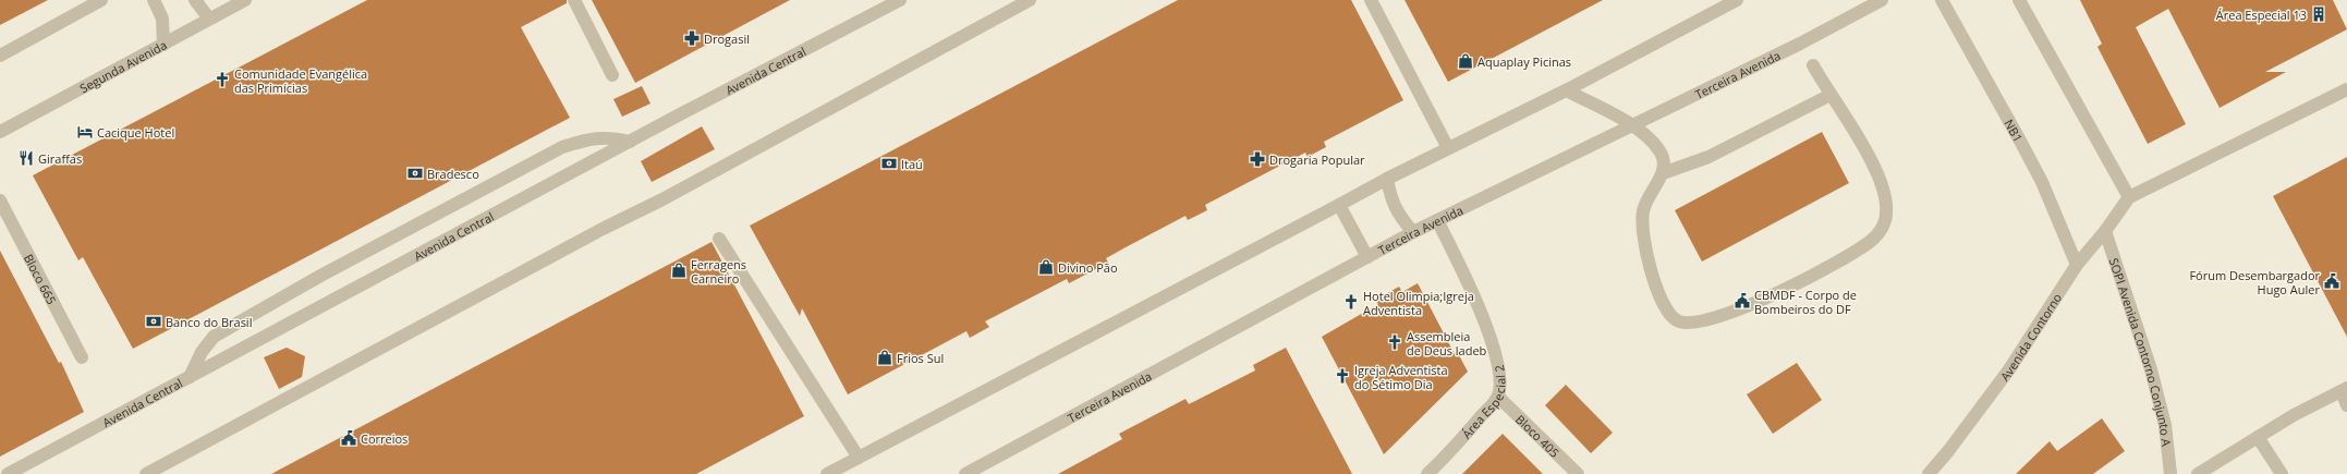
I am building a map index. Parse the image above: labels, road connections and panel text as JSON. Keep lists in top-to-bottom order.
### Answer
{
  "streets": {
    "street": [
      "Segunda Avenida",
      "Avenida Central",
      "Terceira Avenida",
      "NB1",
      "Bloco 665",
      "Avenida Contorno",
      "SOPI Avenida Contorno Conjunto A",
      "Área Especial 2",
      "Bloco 405"
    ]
  },
  "crossings": [
    ["Terceira Avenida", "Área Especial 2"],
    ["NB1", "Avenida Contorno"],
    ["Avenida Contorno", "SOPI Avenida Contorno Conjunto A"],
    ["Área Especial 2", "Bloco 405"]
  ],
  "places": {
    "building": ["Área Especial 13"],
    "pharmacy": ["Drogasil", "Drogaria Popular"],
    "shop": [
      "Aquaplay Picinas",
      "Divino Pão",
      "Ferragens Carneiro",
      "Frios Sul"
    ],
    "church": [
      "Comunidade Evangélica das Primícias",
      "Hotel Olimpia;Igreja Adventista",
      "Assembleia de Deus ladeb",
      "Igreja Adventista do Sétimo Dia"
    ],
    "hotel": ["Cacique Hotel"],
    "restaurant": ["Giraffas"],
    "bank": ["Itaú", "Bradesco", "Banco do Brasil"],
    "public building": ["Fórum Desembargador Hugo Auler", "CBMDF - Corpo de Bombeiros do DF", "Correios"]
  }
}
